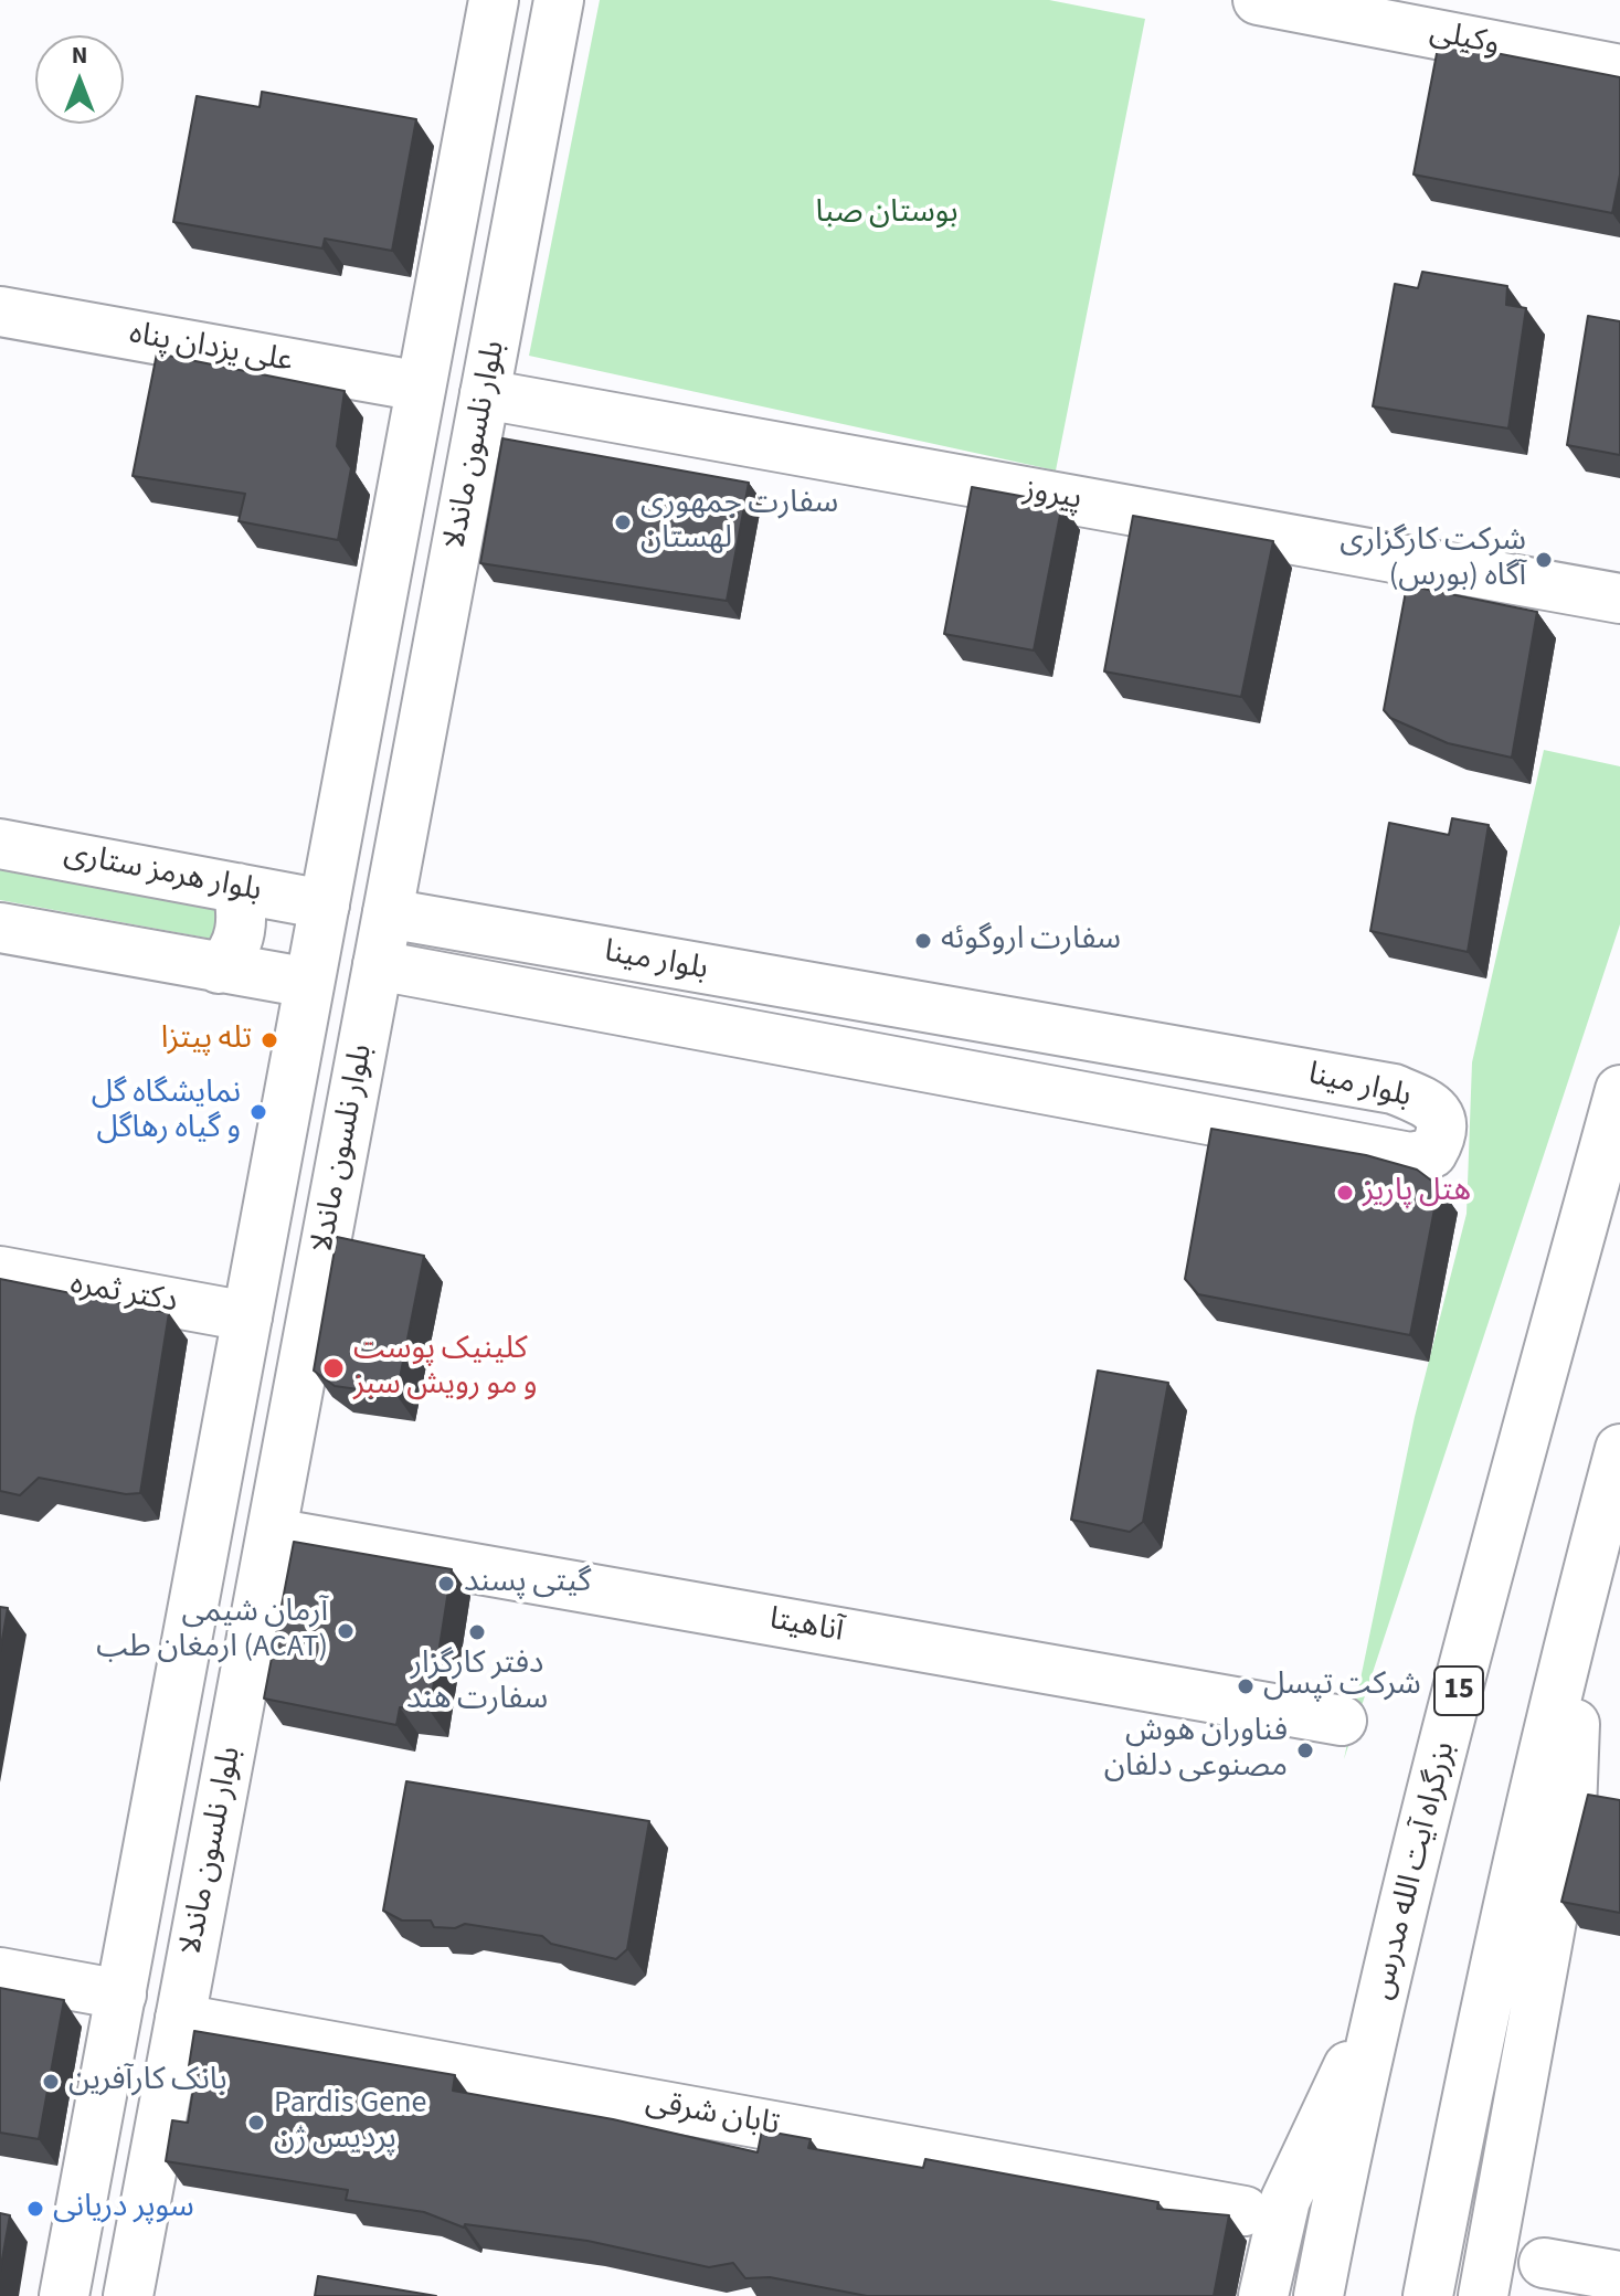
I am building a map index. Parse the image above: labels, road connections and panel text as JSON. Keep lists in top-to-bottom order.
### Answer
{
  "streets": {
    "main road": [
      "وكيلی",
      "علی یزدان پناه",
      "بلوار نلسون ماندلا",
      "پیروز",
      "بلوار هرمز ستاری",
      "بلوار مینا",
      "دکتر ثمره",
      "آناهیتا",
      "15",
      "بزرگراه آیت الله مدرس",
      "تابان شرقی"
    ]
  },
  "crossings": [
    ["علی یزدان پناه", "بلوار نلسون ماندلا"],
    ["بلوار نلسون ماندلا", "پیروز"],
    ["بلوار نلسون ماندلا", "بلوار هرمز ستاری"],
    ["بلوار نلسون ماندلا", "بلوار مینا"],
    ["بلوار نلسون ماندلا", "دکتر ثمره"],
    ["بلوار نلسون ماندلا", "آناهیتا"],
    ["بلوار نلسون ماندلا", "تابان شرقی"]
  ],
  "parks": ["بوستان صبا"],
  "places": [
    "سفارت جمهوری لهستان",
    "شرکت کارگزاری آگاه (بورس)",
    "سفارت اروگوئه",
    "تله پیتزا",
    "نمایشگاه گل و گیاه رهاگل",
    "هتل پاریز",
    "کلینیک پوست و مو رویش سبز",
    "گیتی پسند",
    "آرمان شیمی ارمغان طب (ACAT)",
    "دفتر کارگزار سفارت هند",
    "شرکت تپسل",
    "فناوران هوش مصنوعی دلفان",
    "بانک کارآفرین",
    "Pardis Gene پردیس ژن",
    "سوپر دریانی"
  ],
  "north": "top"
}
